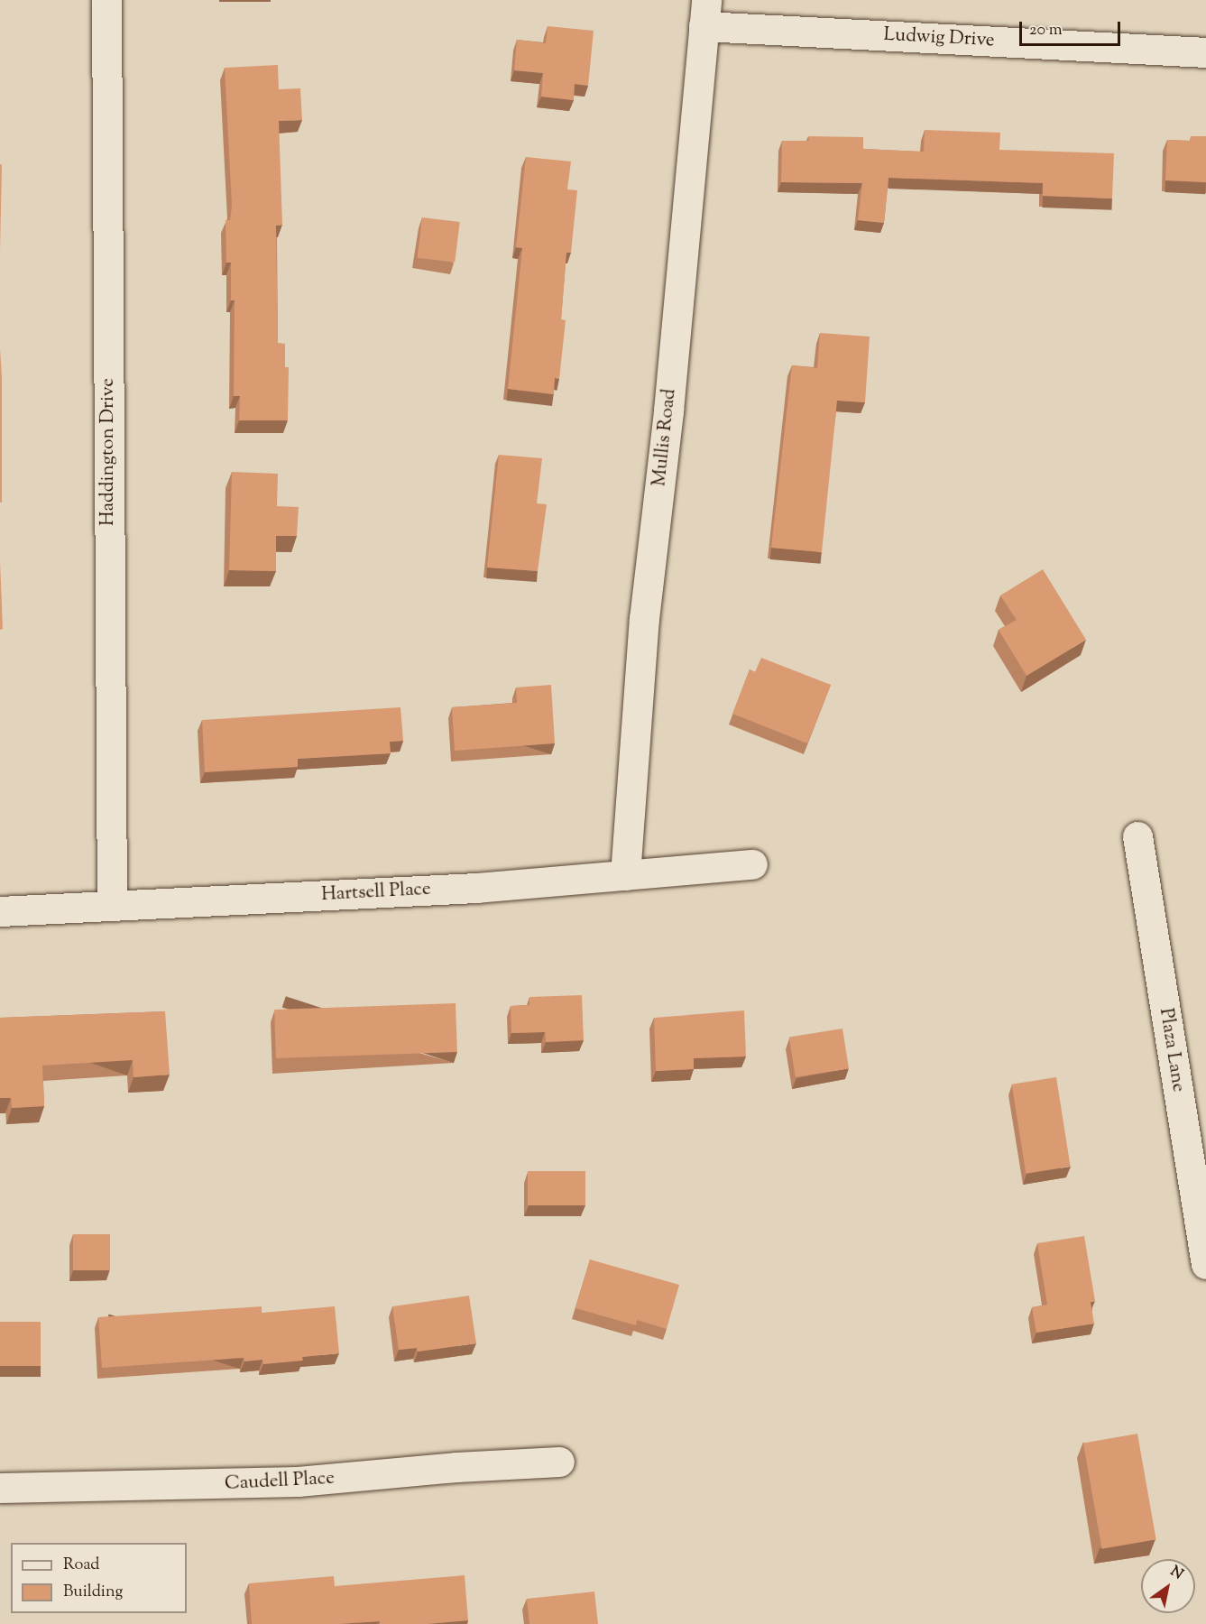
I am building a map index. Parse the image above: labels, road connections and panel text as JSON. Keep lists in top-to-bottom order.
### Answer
{
  "streets": {
    "street": [
      "Ludwig Drive",
      "Mullis Road",
      "Haddington Drive",
      "Hartsell Place",
      "Plaza Lane",
      "Caudell Place"
    ]
  },
  "crossings": [
    ["Ludwig Drive", "Mullis Road"],
    ["Mullis Road", "Hartsell Place"],
    ["Haddington Drive", "Hartsell Place"]
  ],
  "legend": ["Road", "Building"],
  "scale_bar": "20 m",
  "north": "top right"
}
